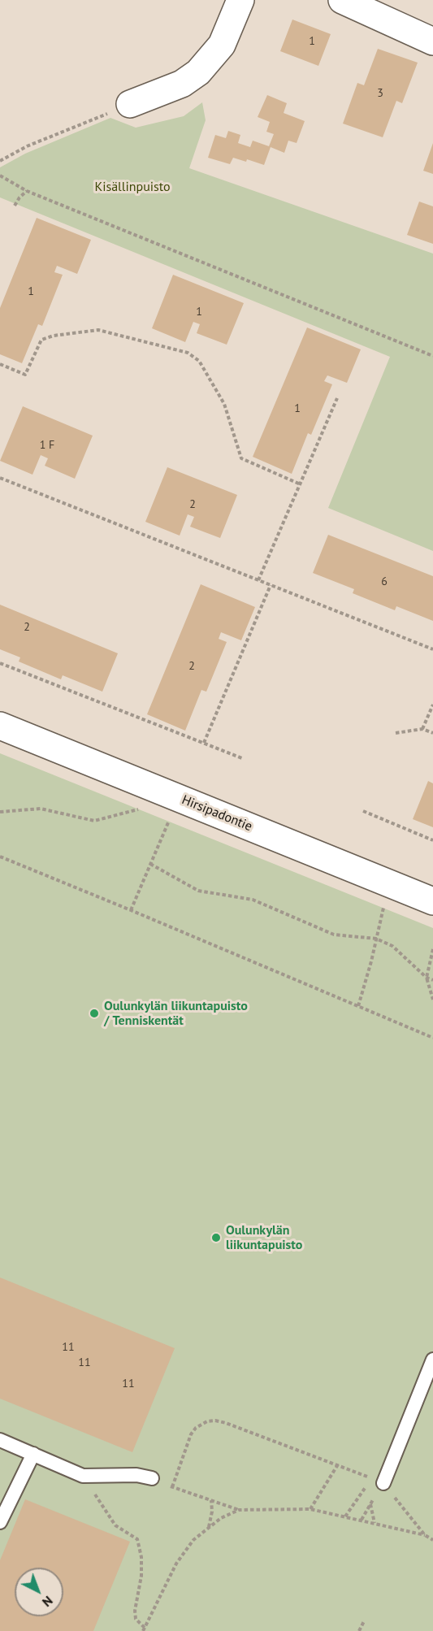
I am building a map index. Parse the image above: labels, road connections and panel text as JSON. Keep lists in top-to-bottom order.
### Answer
{
  "streets": {
    "street": ["Hirsipadontie"]
  },
  "parks": ["Kisällinpuisto"],
  "places": ["Oulunkylän liikuntapuisto / Tenniskentät", "Oulunkylän liikuntapuisto"],
  "house_numbers": [
    "1",
    "3",
    "1",
    "1",
    "1",
    "1 F",
    "2",
    "6",
    "2",
    "2",
    "11",
    "11",
    "11"
  ],
  "north": "bottom right"
}
